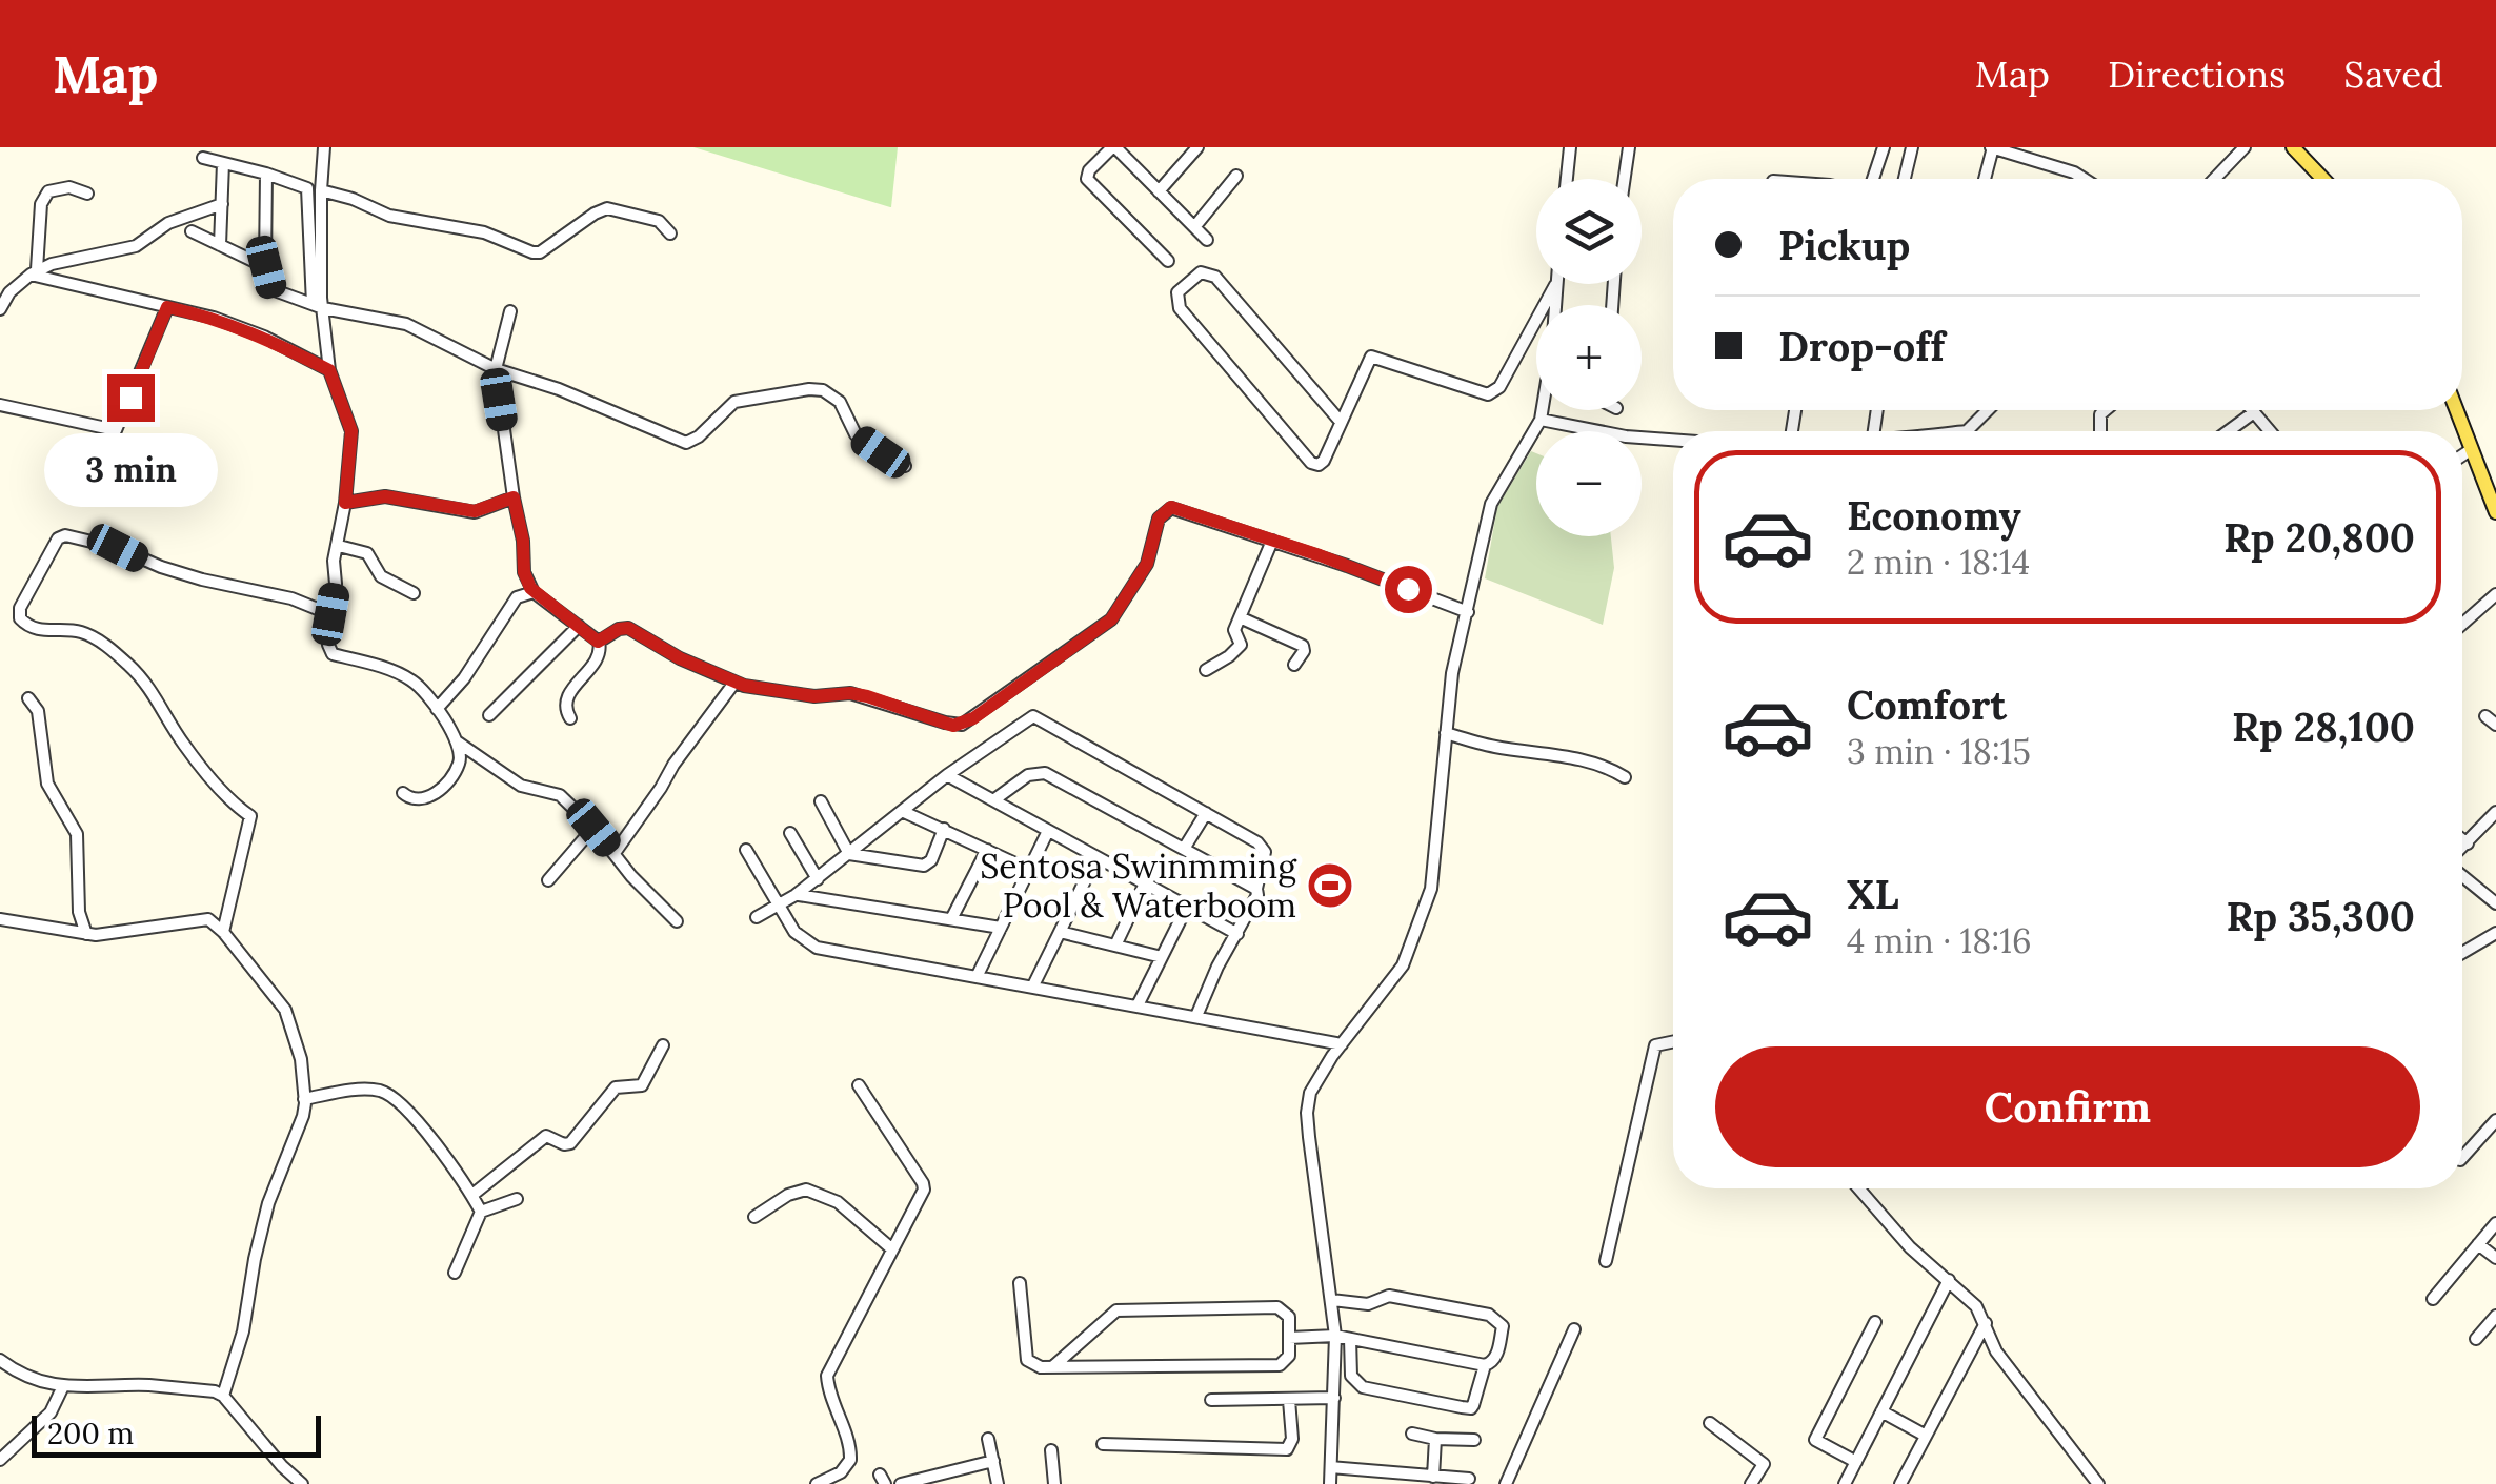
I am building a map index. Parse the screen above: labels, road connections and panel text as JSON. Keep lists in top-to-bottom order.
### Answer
{
  "places": {
    "sports": ["Sentosa Swinmming Pool & Waterboom"]
  },
  "scale_bar": "200 m",
  "page": {
    "header": "Map",
    "nav": ["Map", "Directions", "Saved"],
    "map_buttons": ["+", "−"],
    "banner": ["Pickup", "Drop-off"],
    "bubble": "3 min",
    "list": [
      {
        "name": "Economy",
        "note": "2 min · 18:14",
        "value": "Rp 20,800"
      },
      {
        "name": "Comfort",
        "note": "3 min · 18:15",
        "value": "Rp 28,100"
      },
      {
        "name": "XL",
        "note": "4 min · 18:16",
        "value": "Rp 35,300"
      }
    ],
    "buttons": "Confirm",
    "scale": "200 m"
  }
}
